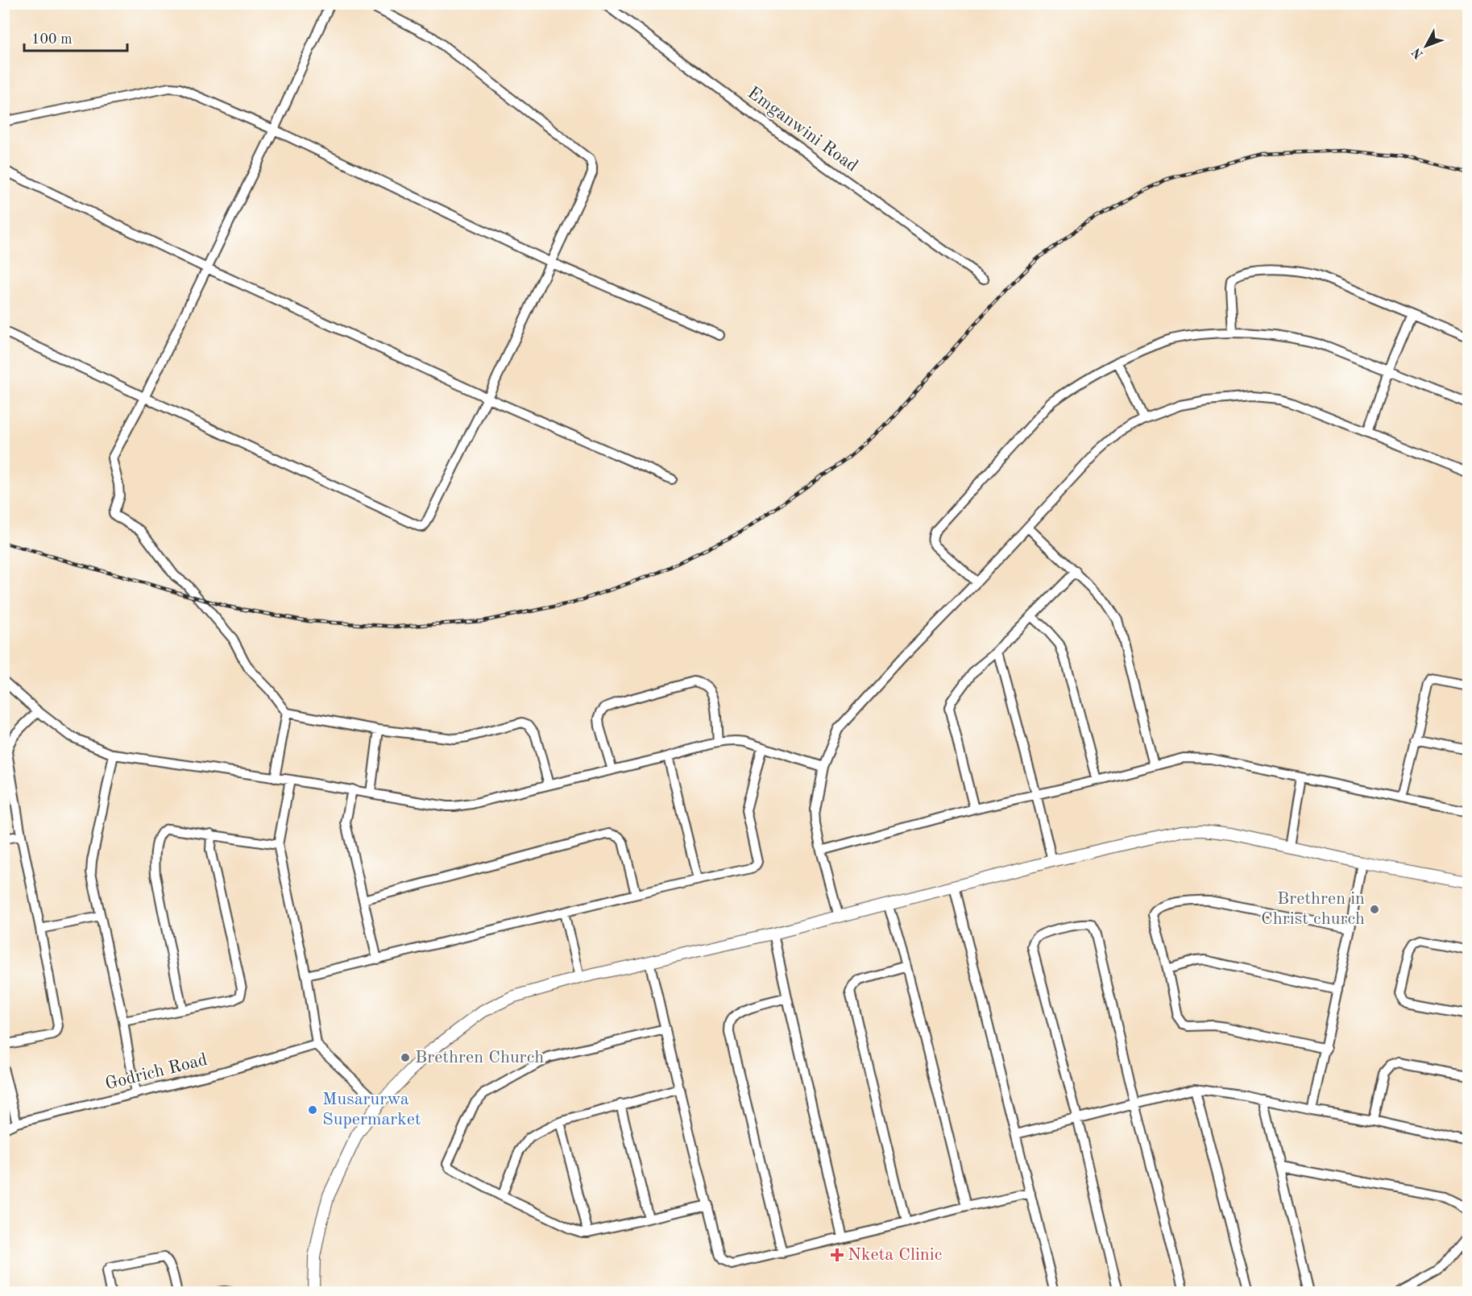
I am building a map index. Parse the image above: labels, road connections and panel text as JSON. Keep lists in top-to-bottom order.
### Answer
{
  "streets": {
    "street": ["Emganwini Road", "Godrich Road"]
  },
  "places": {
    "other": ["Brethren in Christ church", "Brethren Church", "Musarurwa Supermarket"],
    "health": ["Nketa Clinic"]
  },
  "scale_bar": "100 m",
  "north": "bottom left"
}
